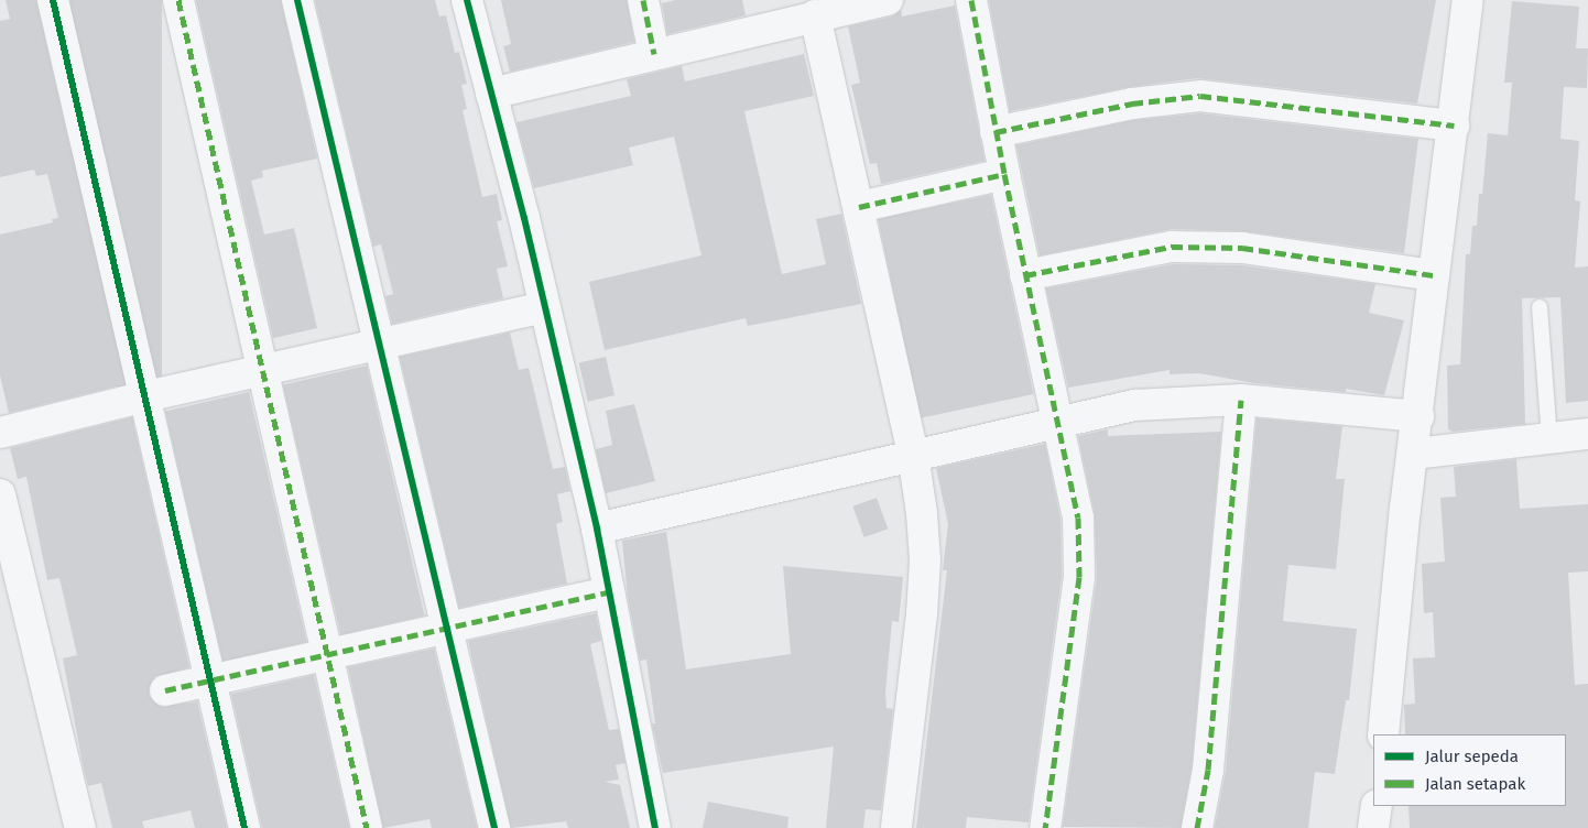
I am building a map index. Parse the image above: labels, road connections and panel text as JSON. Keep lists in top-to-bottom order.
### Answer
{
  "legend": ["Jalur sepeda", "Jalan setapak"]
}
